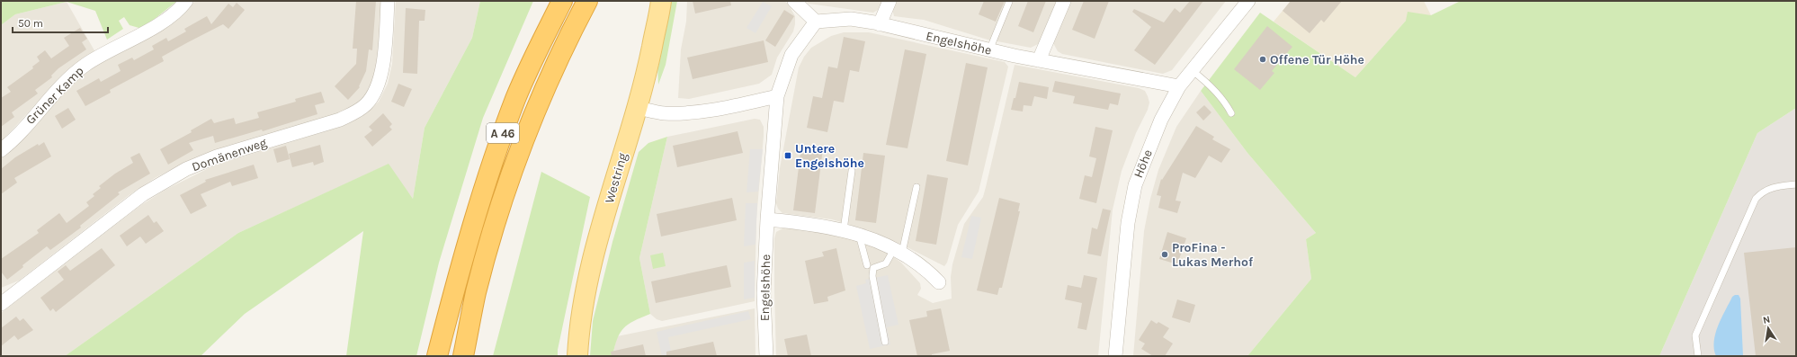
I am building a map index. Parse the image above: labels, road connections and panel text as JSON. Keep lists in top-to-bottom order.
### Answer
{
  "streets": {
    "highway": ["A 46"],
    "main road": ["Westring"],
    "street": [
      "Engelshöhe",
      "Grüner Kamp",
      "Domänenweg",
      "Höhe"
    ]
  },
  "crossings": [
    ["Engelshöhe", "Höhe"]
  ],
  "places": {
    "other": ["Offene Tür Höhe", "ProFina - Lukas Merhof"],
    "transit": ["Untere Engelshöhe"]
  },
  "scale_bar": "50 m",
  "north": "top"
}
